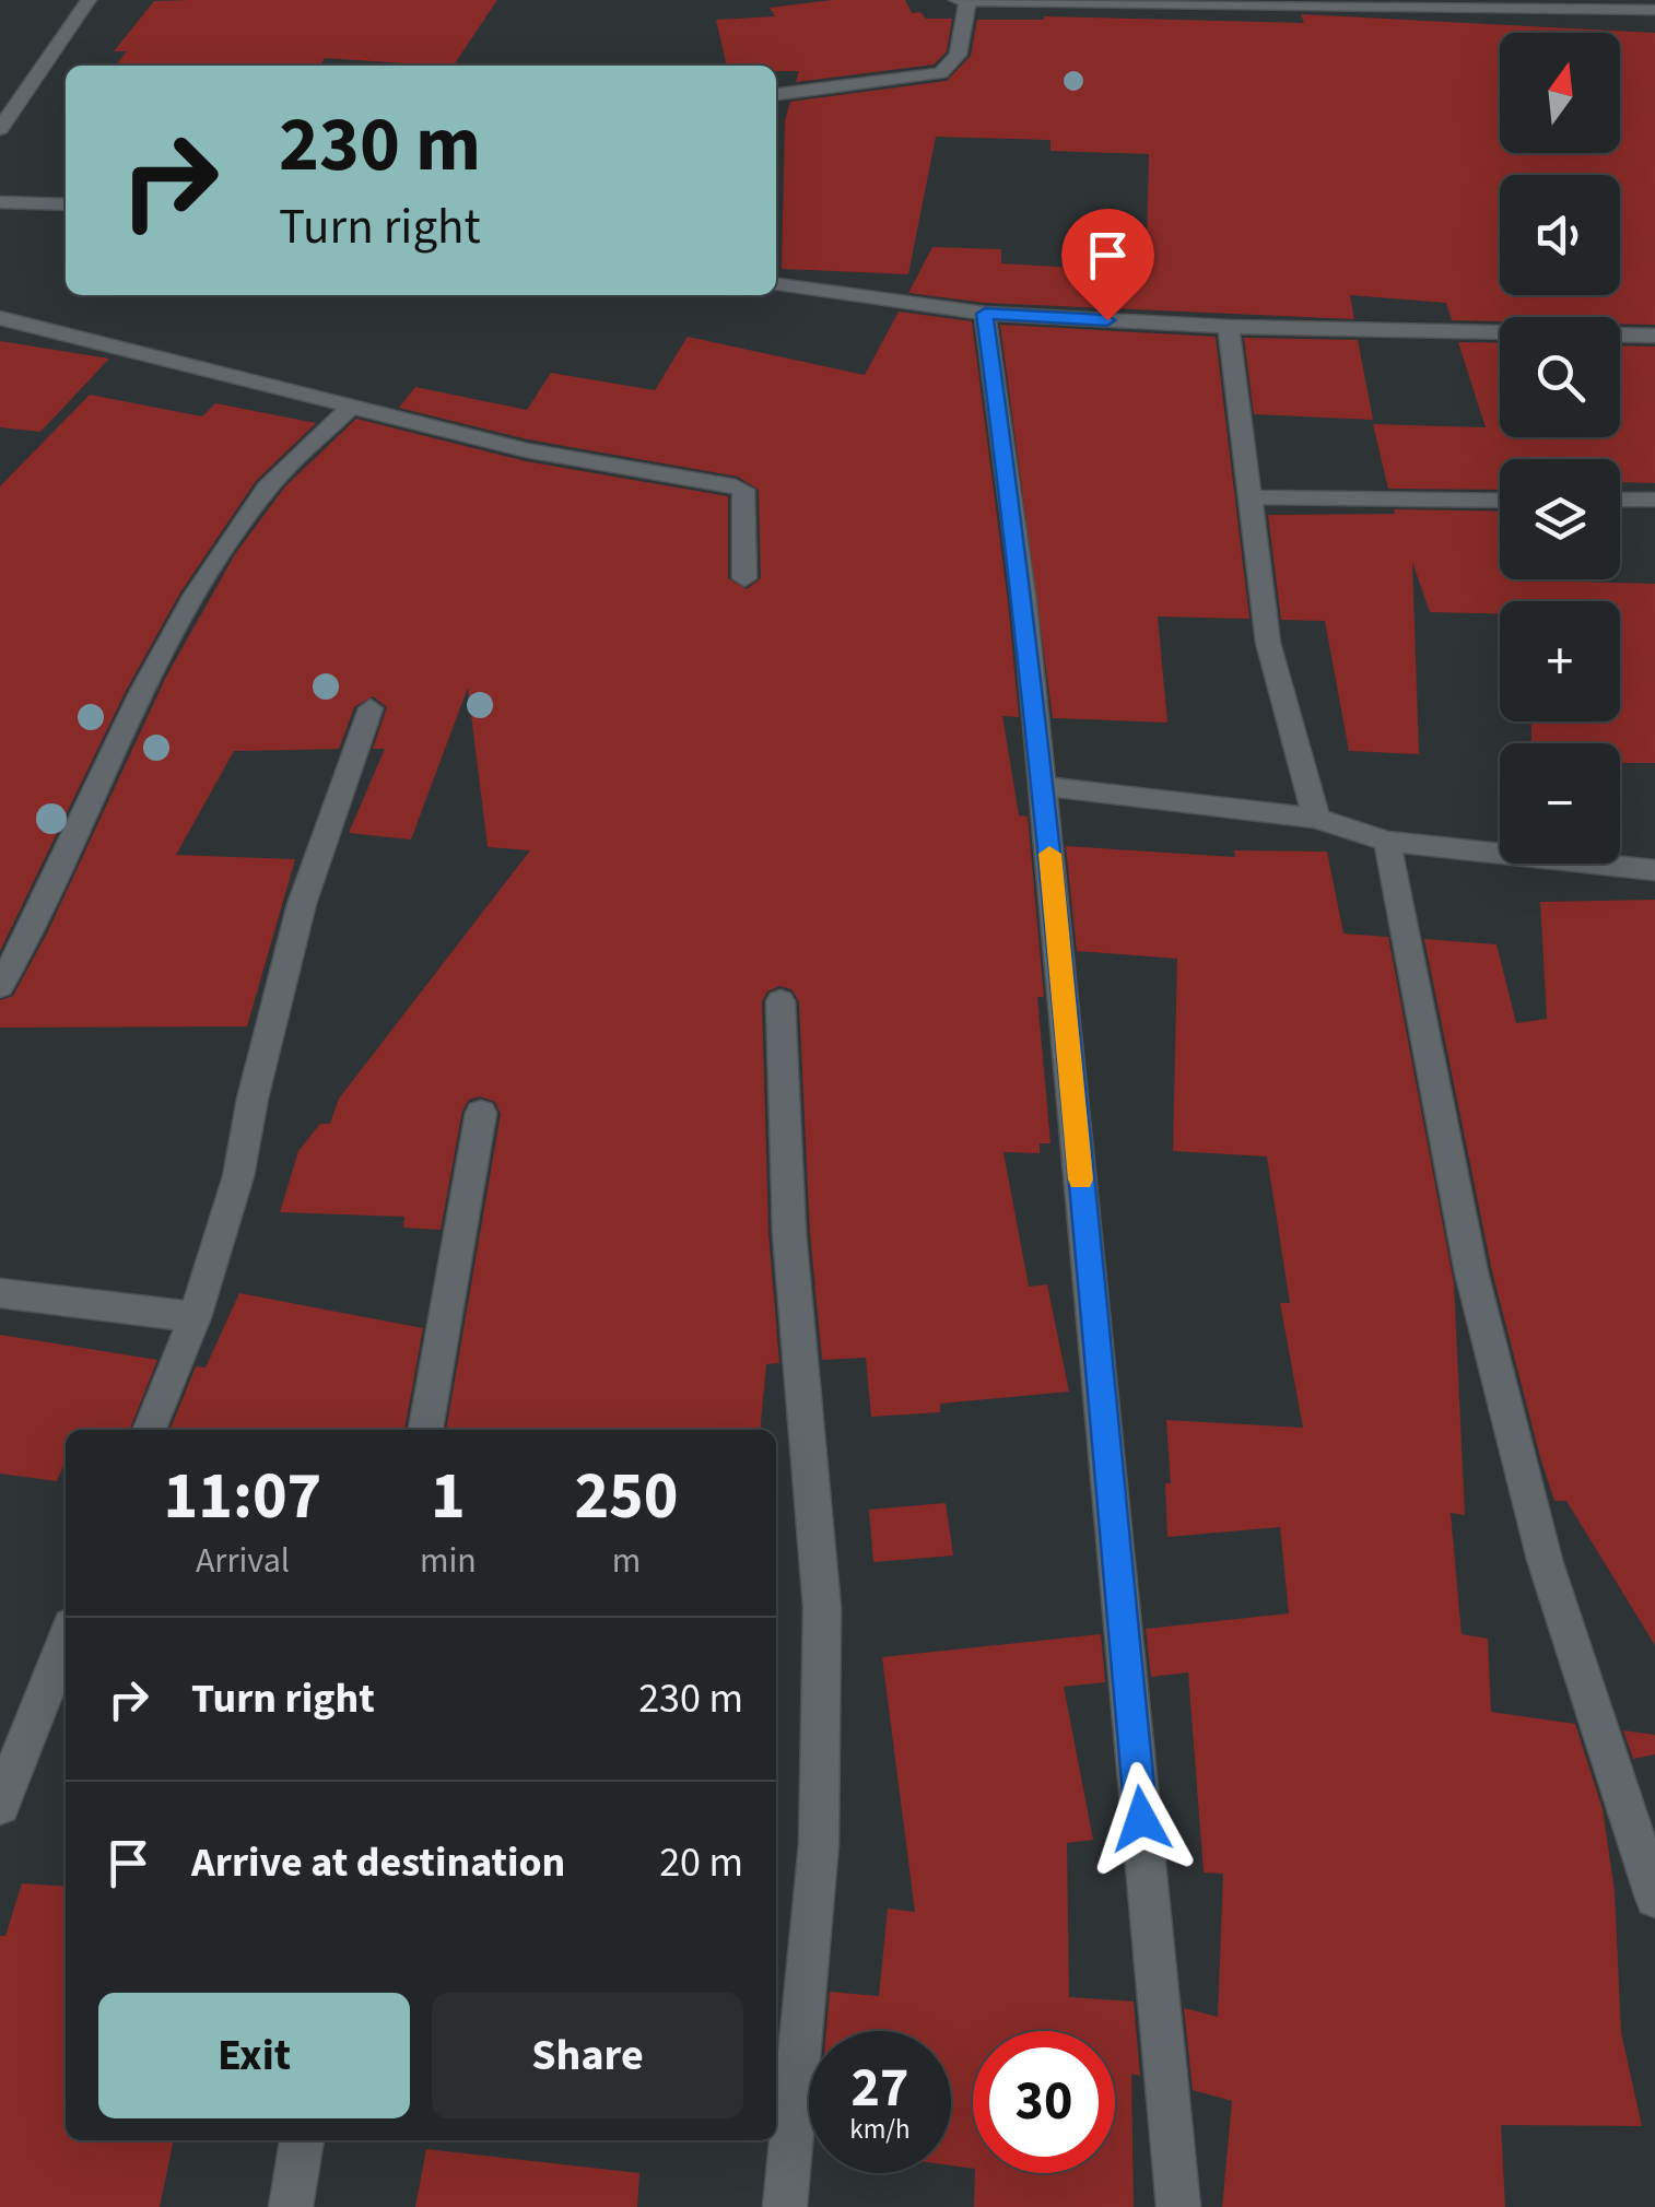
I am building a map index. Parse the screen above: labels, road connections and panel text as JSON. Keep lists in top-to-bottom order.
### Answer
{
  "north": "top",
  "page": {
    "map_buttons": ["+", "−"],
    "turn": ["230 m", "Turn right"],
    "eta": [
      "11:07",
      "Arrival",
      "1",
      "min",
      "250",
      "m"
    ],
    "list": [
      {
        "name": "Turn right",
        "value": "230 m"
      },
      {
        "name": "Arrive at destination",
        "value": "20 m"
      }
    ],
    "buttons": ["Exit", "Share"],
    "speed": "27 km/h",
    "limit": "30"
  }
}
